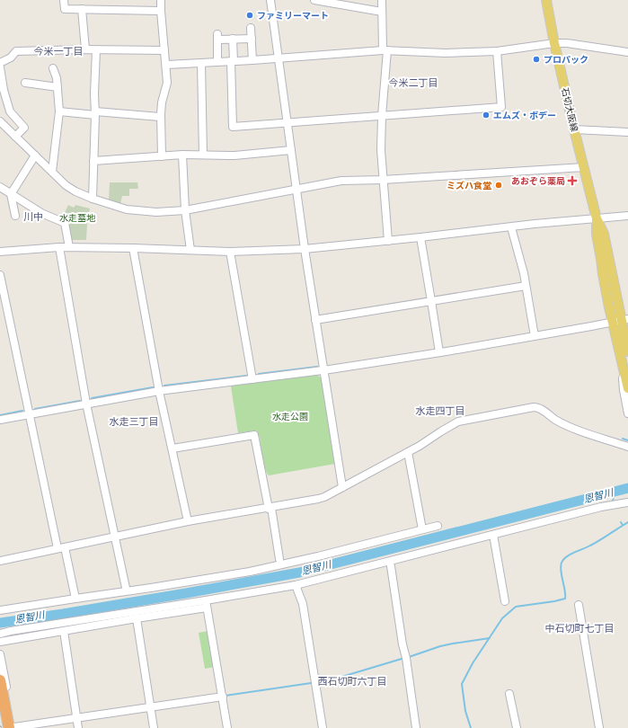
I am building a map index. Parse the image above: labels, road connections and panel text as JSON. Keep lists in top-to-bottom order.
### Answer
{
  "streets": {
    "main road": ["石切大阪線"]
  },
  "districts": [
    "今米一丁目",
    "今米二丁目",
    "川中",
    "水走四丁目",
    "水走三丁目",
    "中石切町七丁目",
    "西石切町六丁目"
  ],
  "water": ["恩智川"],
  "parks": ["水走墓地", "水走公園"],
  "places": {
    "other": [
      "ファミリーマート",
      "プロパック",
      "エムズ・ボデー",
      "ミズハ食堂"
    ],
    "health": ["あおぞら薬局"]
  }
}
